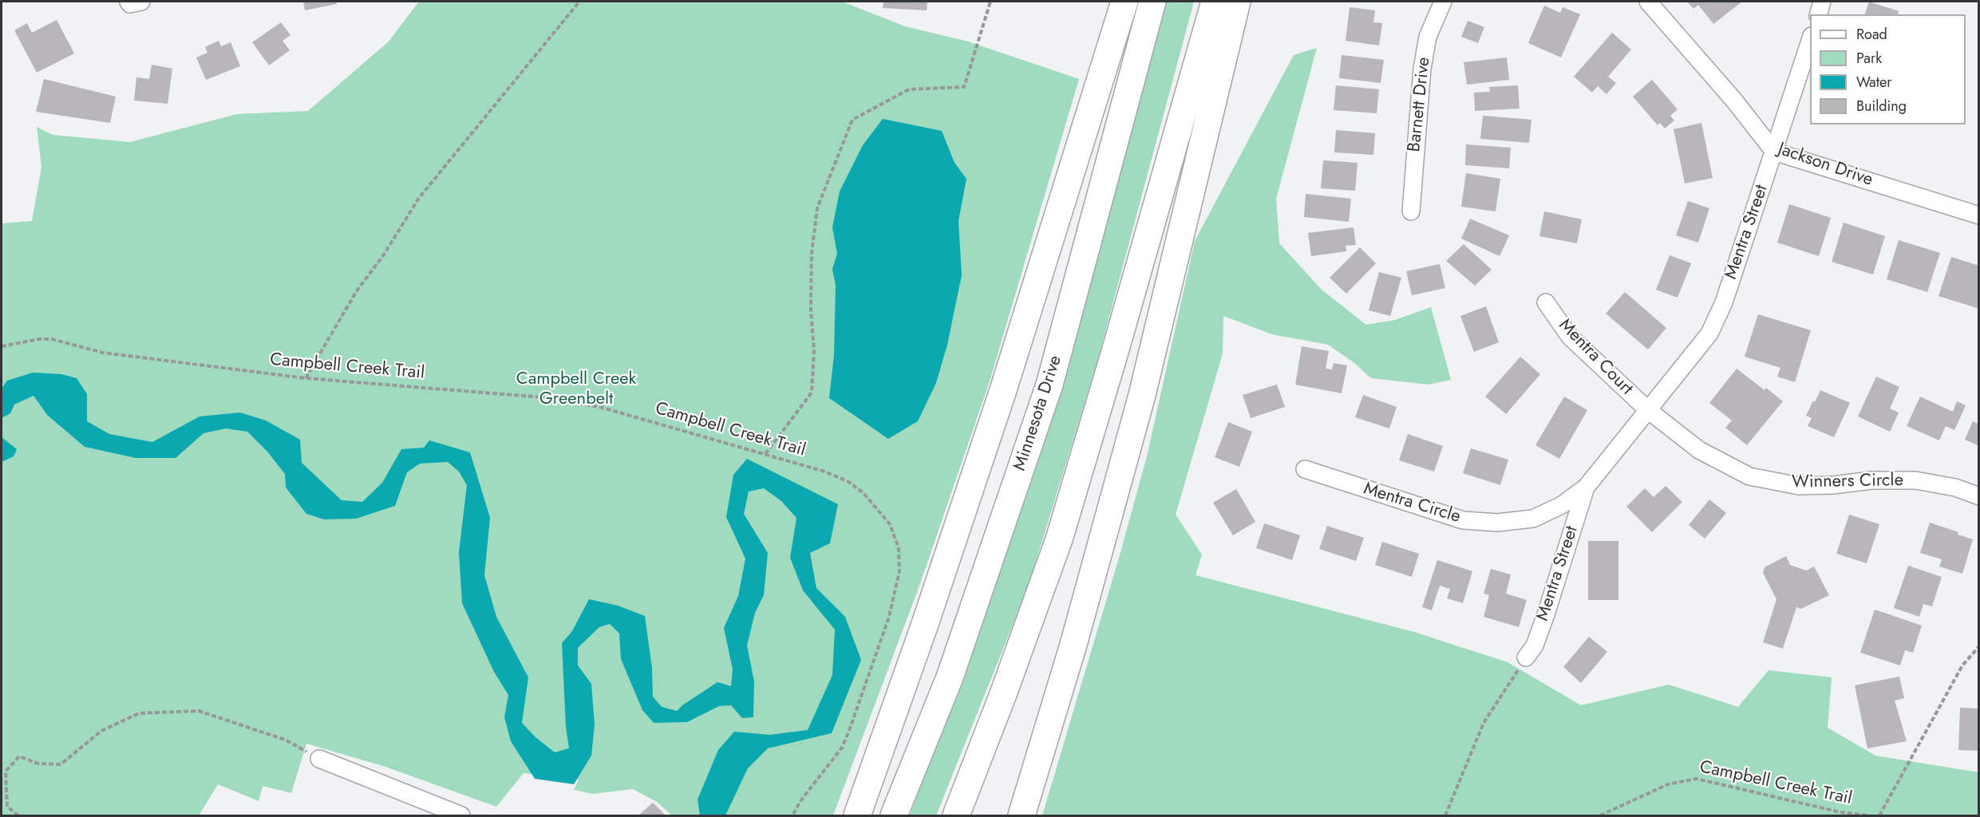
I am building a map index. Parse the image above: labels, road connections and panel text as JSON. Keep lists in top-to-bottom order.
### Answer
{
  "streets": {
    "highway": ["Minnesota Drive"],
    "street": [
      "Barnett Drive",
      "Jackson Drive",
      "Mentra Street",
      "Mentra Court",
      "Winners Circle",
      "Mentra Circle"
    ],
    "path": ["Campbell Creek Trail"]
  },
  "crossings": [
    ["Jackson Drive", "Mentra Street"],
    ["Mentra Street", "Mentra Court"],
    ["Mentra Street", "Winners Circle"],
    ["Mentra Street", "Mentra Circle"],
    ["Mentra Court", "Winners Circle"],
    ["Mentra Court", "Mentra Circle"],
    ["Winners Circle", "Mentra Circle"]
  ],
  "parks": ["Campbell Creek Greenbelt"],
  "legend": [
    "Road",
    "Park",
    "Water",
    "Building"
  ]
}
